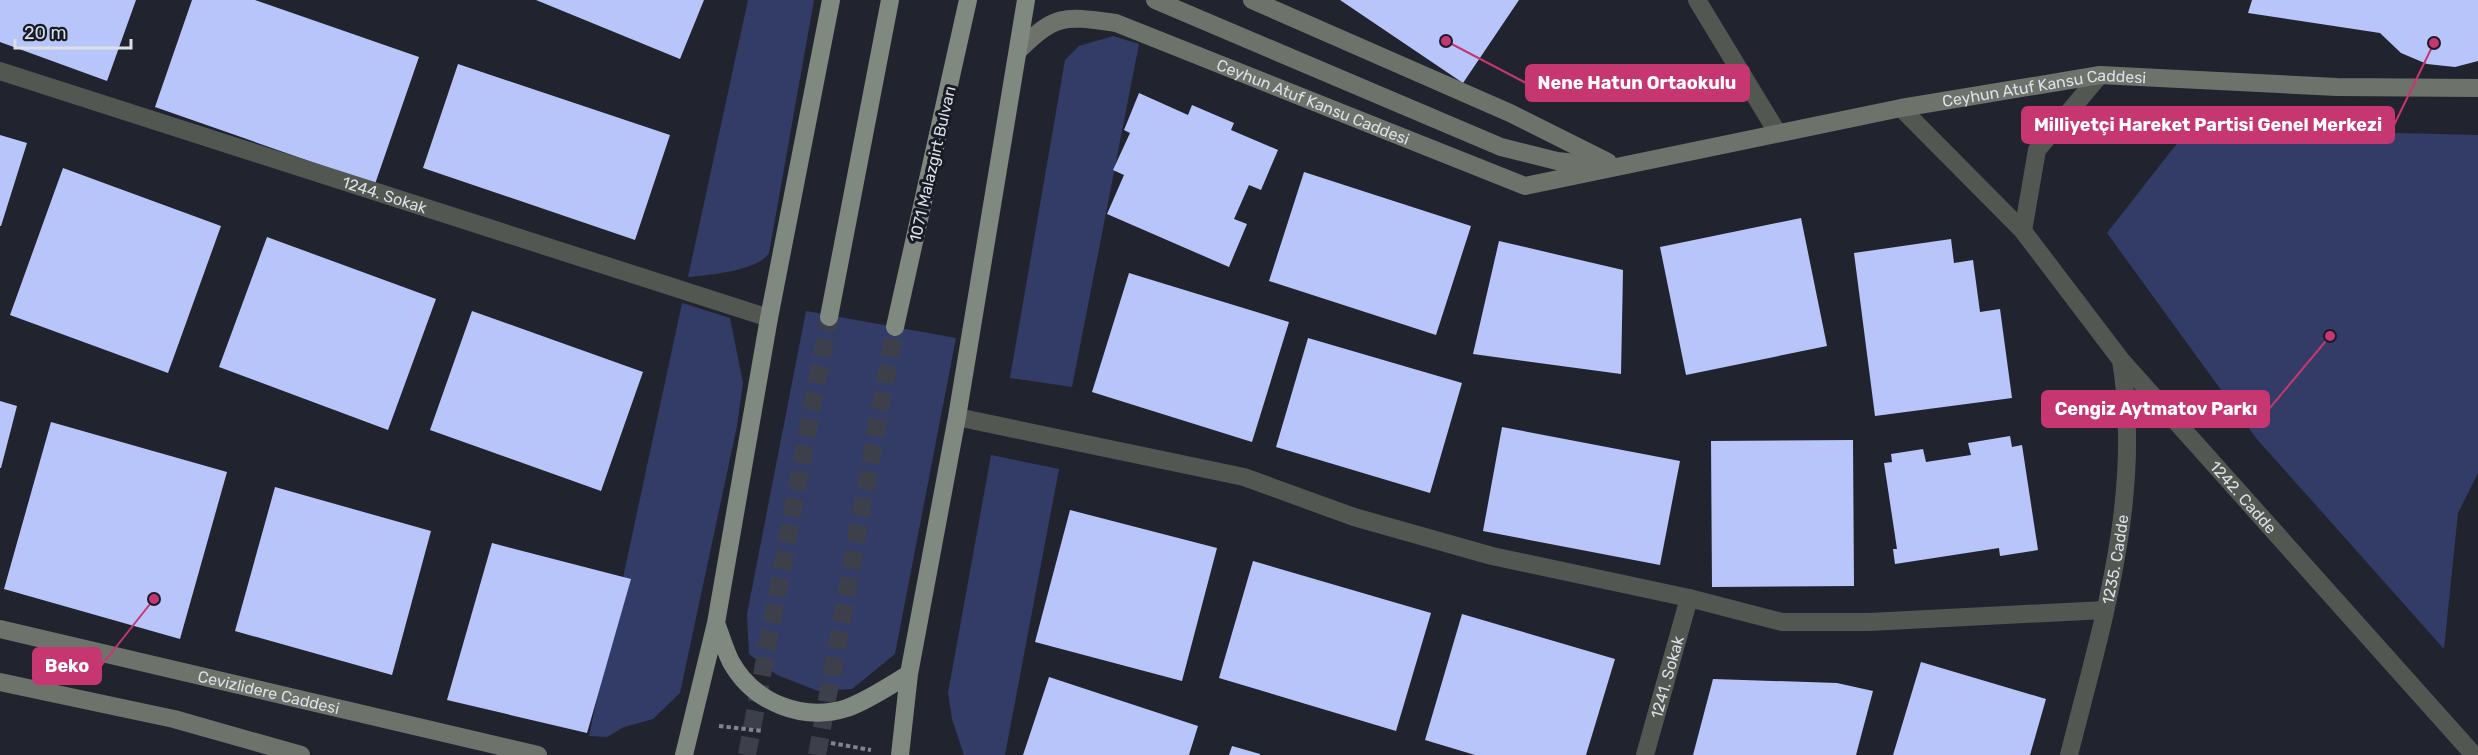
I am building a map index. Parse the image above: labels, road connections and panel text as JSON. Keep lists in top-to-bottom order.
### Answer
{
  "streets": {
    "main road": ["Ceyhun Atuf Kansu Caddesi", "1071 Malazgirt Bulvarı", "Cevizlidere Caddesi"],
    "street": [
      "1244. Sokak",
      "1242. Cadde",
      "1235. Cadde",
      "1241. Sokak"
    ]
  },
  "crossings": [
    ["Ceyhun Atuf Kansu Caddesi", "1242. Cadde"],
    ["1242. Cadde", "1235. Cadde"]
  ],
  "places": [
    "Nene Hatun Ortaokulu",
    "Milliyetçi Hareket Partisi Genel Merkezi",
    "Cengiz Aytmatov Parkı",
    "Beko"
  ],
  "scale_bar": "20 m"
}
